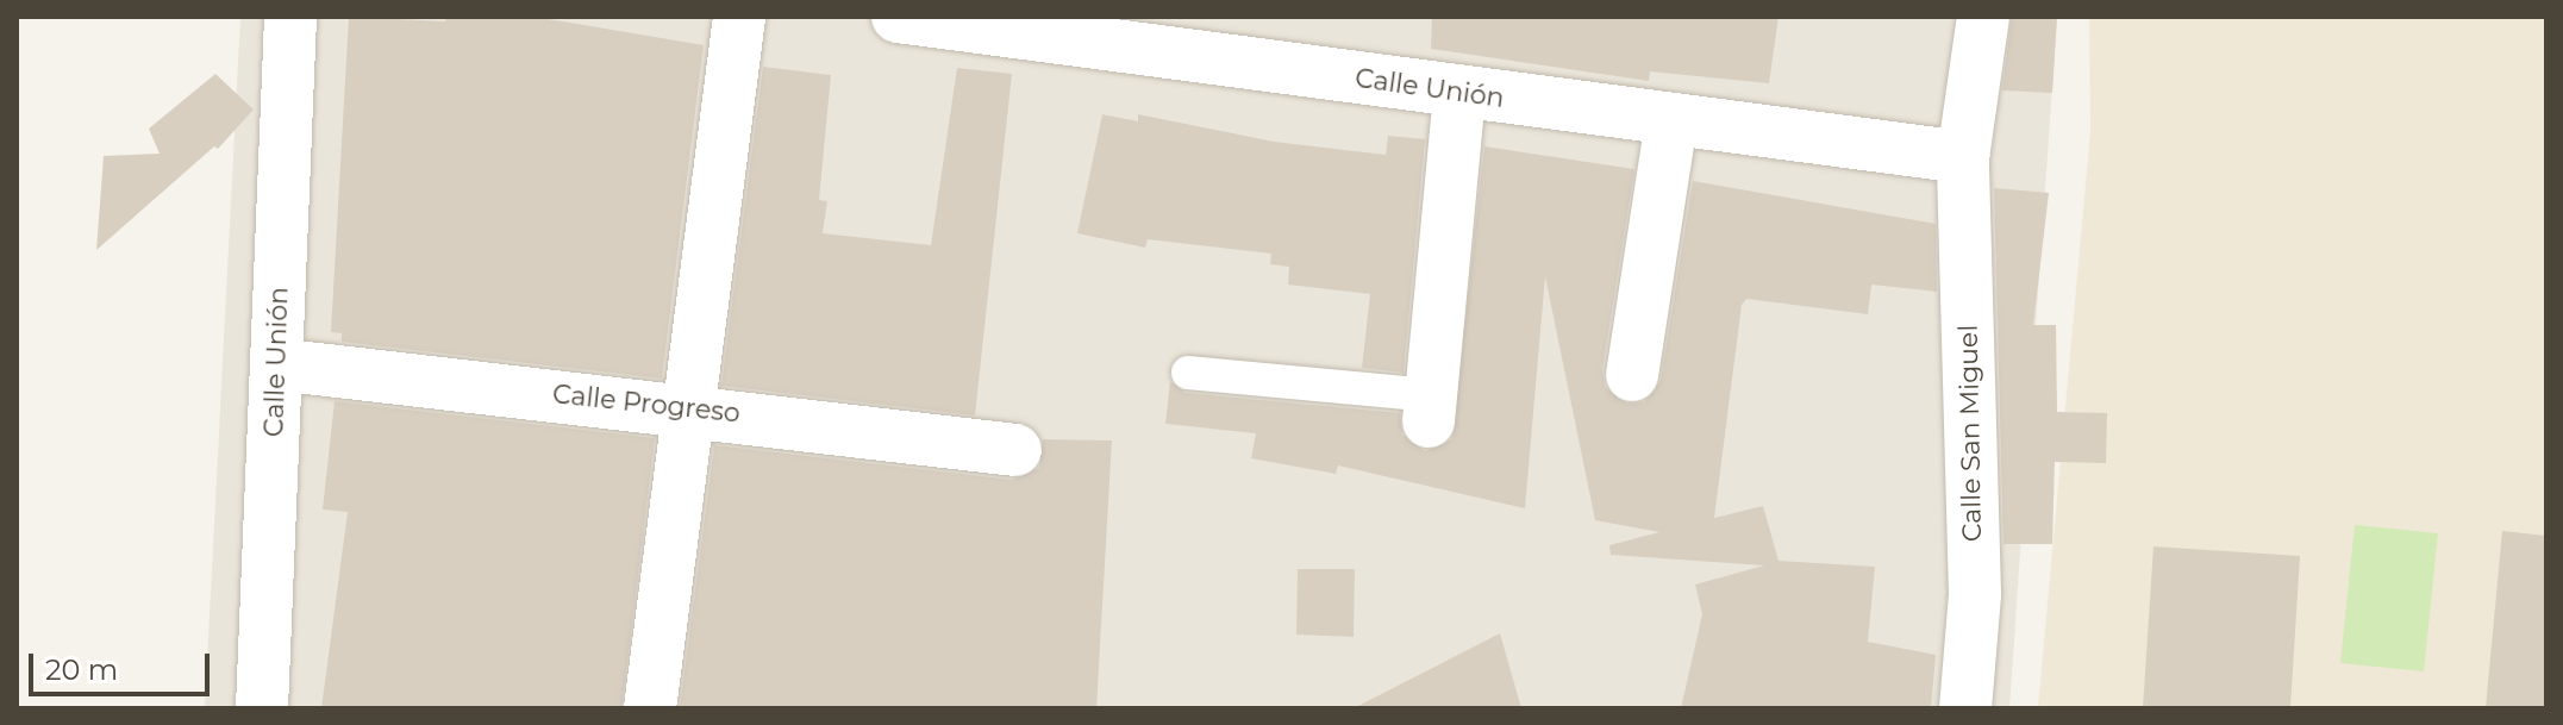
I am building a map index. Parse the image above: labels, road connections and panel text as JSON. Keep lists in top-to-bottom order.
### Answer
{
  "streets": {
    "street": ["Calle Unión", "Calle Progreso", "Calle San Miguel"]
  },
  "crossings": [
    ["Calle Unión", "Calle Progreso"],
    ["Calle Unión", "Calle San Miguel"]
  ],
  "scale_bar": "20 m"
}
